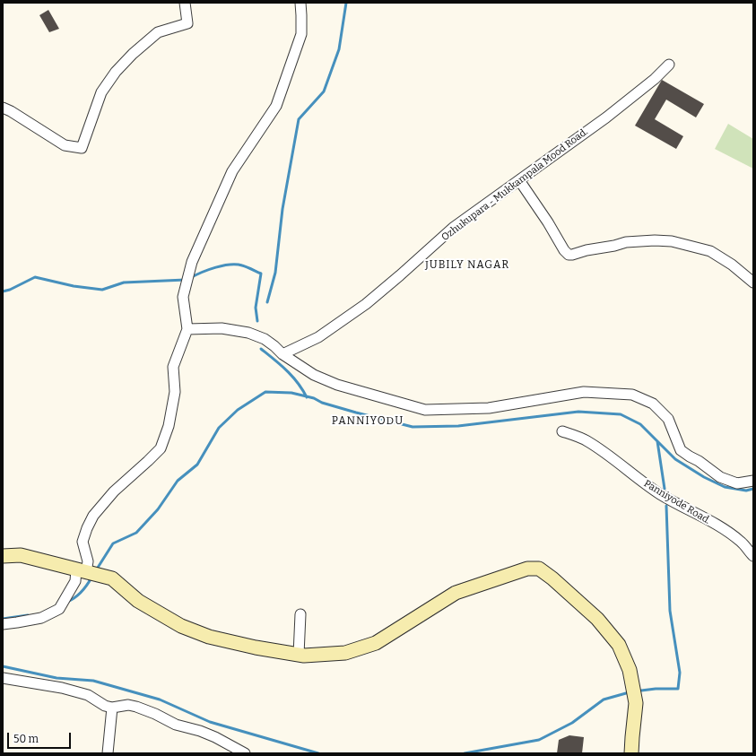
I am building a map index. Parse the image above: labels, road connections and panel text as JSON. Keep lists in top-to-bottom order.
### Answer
{
  "streets": {
    "street": ["Ozhukupara - Mukkampala Mood Road.", "Panniyode Road."]
  },
  "districts": ["JUBILY NAGAR", "PANNIYODU"],
  "scale_bar": "50 m"
}
